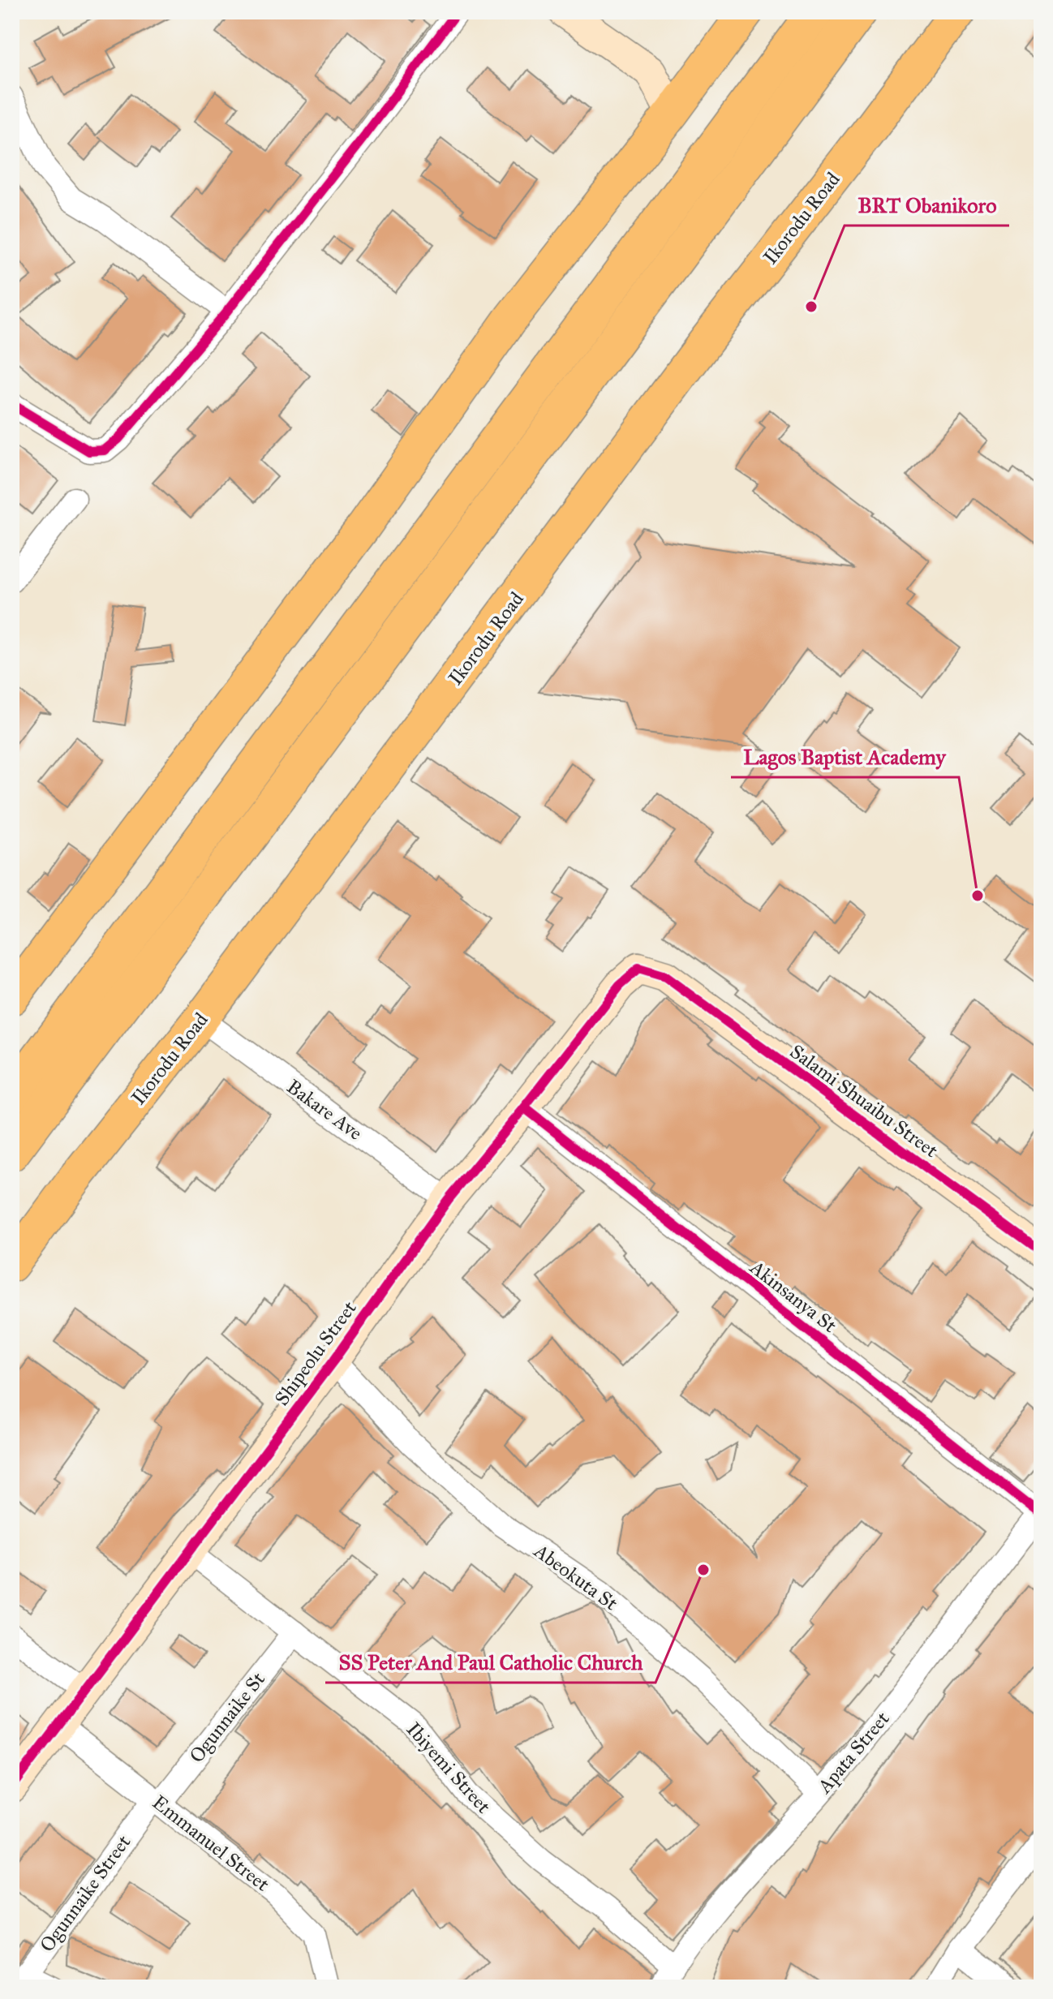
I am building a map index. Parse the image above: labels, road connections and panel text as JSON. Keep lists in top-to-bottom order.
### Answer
{
  "streets": {
    "main road": ["Ikorodu Road"],
    "street": [
      "Salami Shuaibu Street",
      "Bakare Ave",
      "Akinsanya St",
      "Shipeolu Street",
      "Abeokuta St",
      "Ogunnaike St",
      "Apata Street",
      "Ibiyemi Street",
      "Emmanuel Street",
      "Ogunnaike Street"
    ]
  },
  "crossings": [
    ["Ikorodu Road", "Bakare Ave"],
    ["Salami Shuaibu Street", "Shipeolu Street"],
    ["Bakare Ave", "Shipeolu Street"],
    ["Akinsanya St", "Shipeolu Street"],
    ["Akinsanya St", "Apata Street"],
    ["Shipeolu Street", "Abeokuta St"],
    ["Shipeolu Street", "Ibiyemi Street"],
    ["Shipeolu Street", "Emmanuel Street"],
    ["Abeokuta St", "Apata Street"],
    ["Ogunnaike St", "Ibiyemi Street"],
    ["Ogunnaike St", "Emmanuel Street"],
    ["Ogunnaike St", "Ogunnaike Street"],
    ["Apata Street", "Ibiyemi Street"],
    ["Emmanuel Street", "Ogunnaike Street"]
  ],
  "places": ["BRT Obanikoro", "Lagos Baptist Academy", "SS Peter And Paul Catholic Church"]
}
